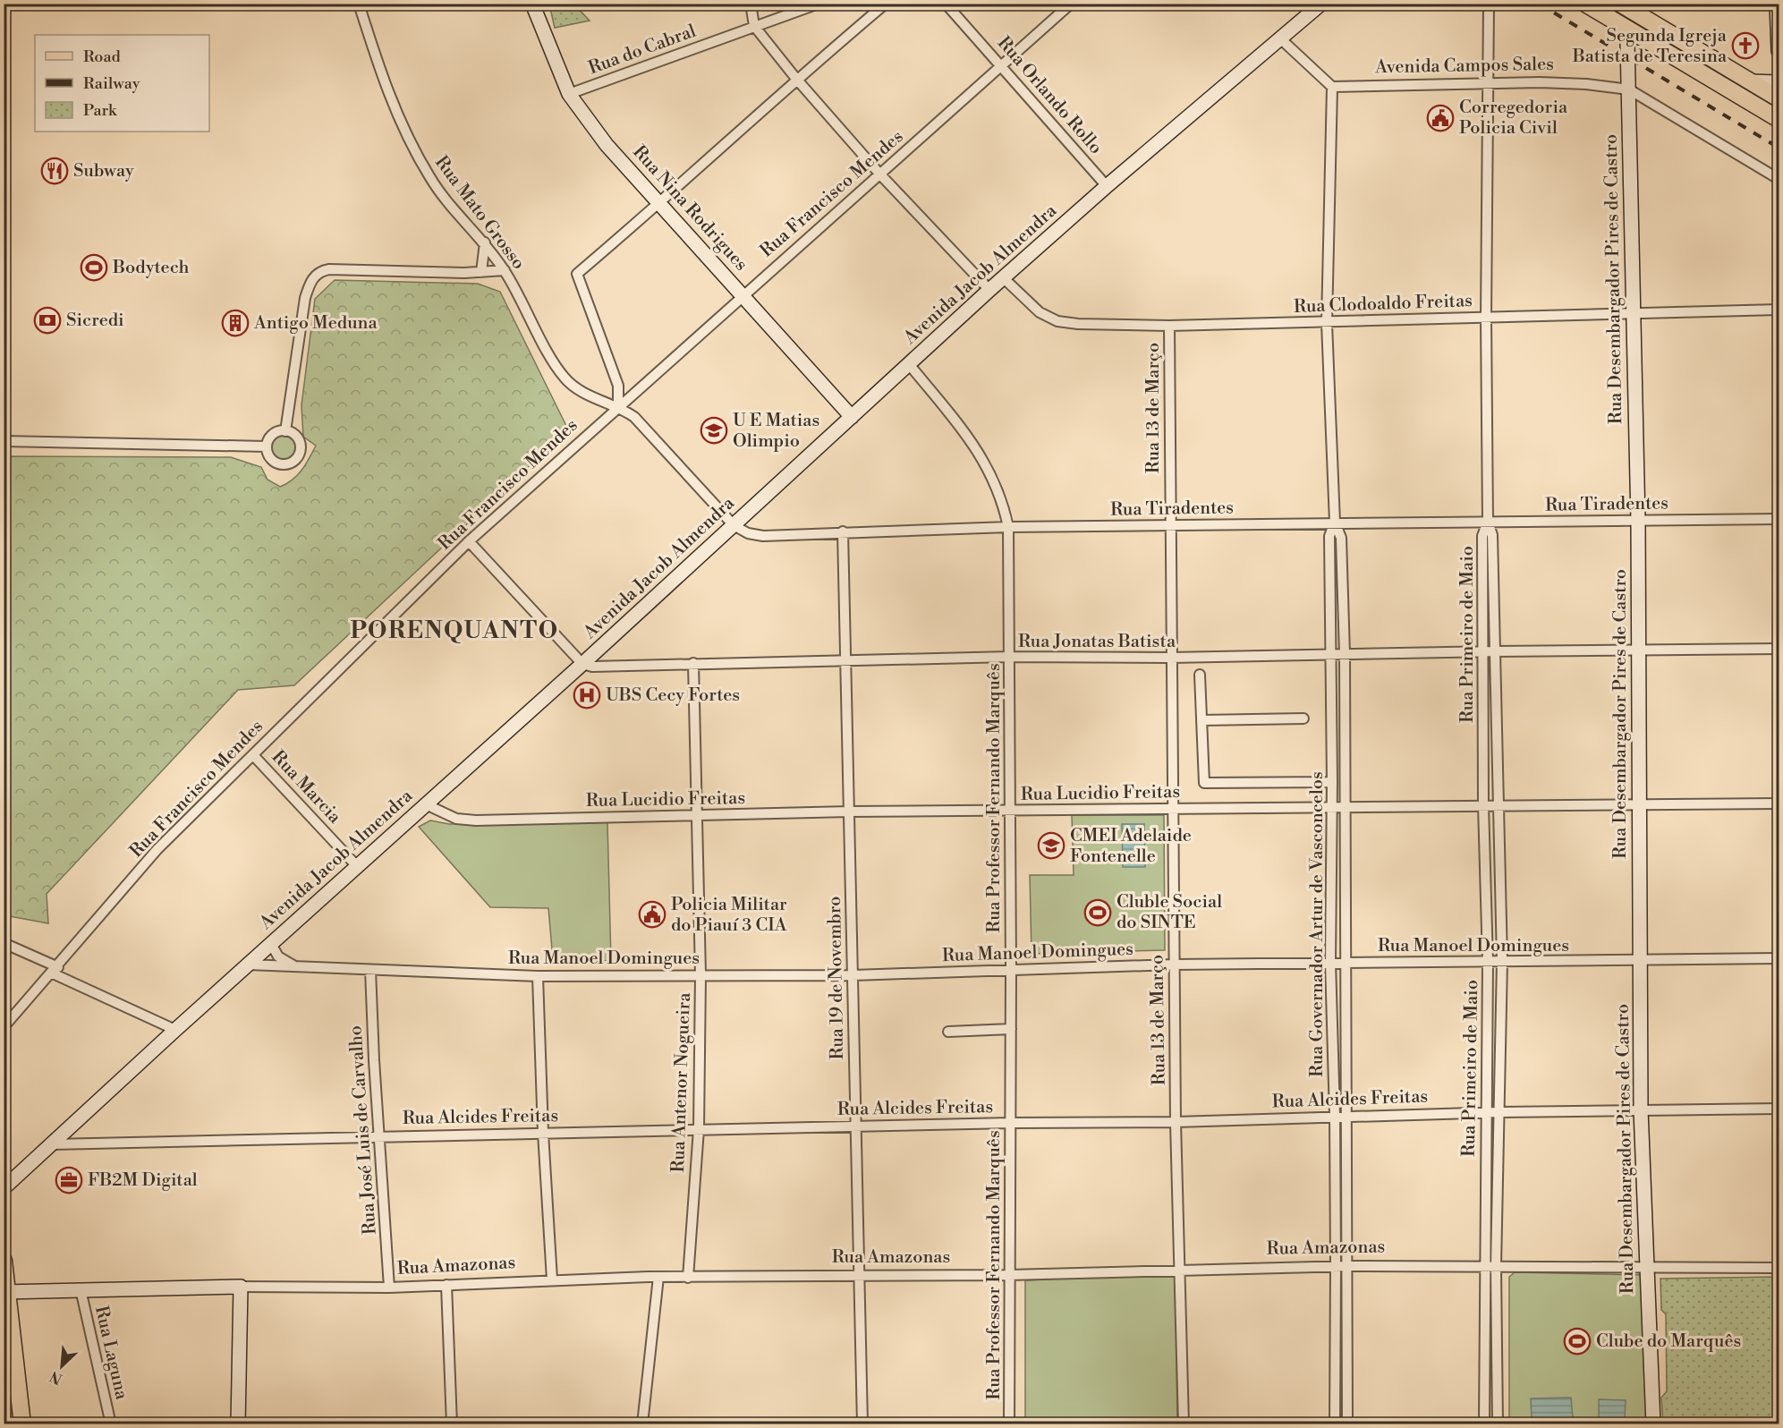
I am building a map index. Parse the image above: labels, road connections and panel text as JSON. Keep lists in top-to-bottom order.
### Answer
{
  "streets": {
    "street": [
      "Rua do Cabral",
      "Avenida Campos Sales",
      "Rua Orlando Rollo",
      "Rua Francisco Mendes",
      "Rua Nina Rodrigues",
      "Rua Mato Grosso",
      "Avenida Jacob Almendra",
      "Rua Desembargador Pires de Castro",
      "Rua Clodoaldo Freitas",
      "Rua 13 de Março",
      "Rua Tiradentes",
      "Rua Primeiro de Maio",
      "Rua Jonatas Batista",
      "Rua Marcia",
      "Rua Lucidio Freitas",
      "Rua Professor Fernando Marquês",
      "Rua Governador Artur de Vasconcelos",
      "Rua Manoel Domingues",
      "Rua 19 de Novembro",
      "Rua Antenor Nogueira",
      "Rua Alcides Freitas",
      "Rua José Luis de Carvalho",
      "Rua Amazonas",
      "Rua Laguna"
    ]
  },
  "crossings": [
    ["Rua do Cabral", "Rua Nina Rodrigues"],
    ["Avenida Campos Sales", "Rua Desembargador Pires de Castro"],
    ["Avenida Campos Sales", "Rua Primeiro de Maio"],
    ["Avenida Campos Sales", "Rua Governador Artur de Vasconcelos"],
    ["Rua Orlando Rollo", "Rua Francisco Mendes"],
    ["Rua Orlando Rollo", "Avenida Jacob Almendra"],
    ["Rua Francisco Mendes", "Rua Nina Rodrigues"],
    ["Rua Francisco Mendes", "Rua Mato Grosso"],
    ["Rua Francisco Mendes", "Rua Tiradentes"],
    ["Rua Francisco Mendes", "Rua Marcia"],
    ["Rua Nina Rodrigues", "Avenida Jacob Almendra"],
    ["Rua Mato Grosso", "Rua Tiradentes"],
    ["Avenida Jacob Almendra", "Rua Clodoaldo Freitas"],
    ["Avenida Jacob Almendra", "Rua Tiradentes"],
    ["Avenida Jacob Almendra", "Rua Jonatas Batista"],
    ["Avenida Jacob Almendra", "Rua Marcia"],
    ["Avenida Jacob Almendra", "Rua Lucidio Freitas"],
    ["Avenida Jacob Almendra", "Rua Professor Fernando Marquês"],
    ["Avenida Jacob Almendra", "Rua Manoel Domingues"],
    ["Avenida Jacob Almendra", "Rua Alcides Freitas"],
    ["Rua Desembargador Pires de Castro", "Rua Clodoaldo Freitas"],
    ["Rua Desembargador Pires de Castro", "Rua Tiradentes"],
    ["Rua Desembargador Pires de Castro", "Rua Jonatas Batista"],
    ["Rua Desembargador Pires de Castro", "Rua Lucidio Freitas"],
    ["Rua Desembargador Pires de Castro", "Rua Manoel Domingues"],
    ["Rua Desembargador Pires de Castro", "Rua Alcides Freitas"],
    ["Rua Desembargador Pires de Castro", "Rua Amazonas"],
    ["Rua Clodoaldo Freitas", "Rua 13 de Março"],
    ["Rua Clodoaldo Freitas", "Rua Primeiro de Maio"],
    ["Rua Clodoaldo Freitas", "Rua Governador Artur de Vasconcelos"],
    ["Rua 13 de Março", "Rua Tiradentes"],
    ["Rua 13 de Março", "Rua Jonatas Batista"],
    ["Rua 13 de Março", "Rua Lucidio Freitas"],
    ["Rua 13 de Março", "Rua Manoel Domingues"],
    ["Rua 13 de Março", "Rua Alcides Freitas"],
    ["Rua 13 de Março", "Rua Amazonas"],
    ["Rua Tiradentes", "Rua Primeiro de Maio"],
    ["Rua Tiradentes", "Rua Professor Fernando Marquês"],
    ["Rua Tiradentes", "Rua Governador Artur de Vasconcelos"],
    ["Rua Tiradentes", "Rua 19 de Novembro"],
    ["Rua Primeiro de Maio", "Rua Jonatas Batista"],
    ["Rua Primeiro de Maio", "Rua Lucidio Freitas"],
    ["Rua Primeiro de Maio", "Rua Manoel Domingues"],
    ["Rua Primeiro de Maio", "Rua Alcides Freitas"],
    ["Rua Primeiro de Maio", "Rua Amazonas"],
    ["Rua Jonatas Batista", "Rua Professor Fernando Marquês"],
    ["Rua Jonatas Batista", "Rua Governador Artur de Vasconcelos"],
    ["Rua Jonatas Batista", "Rua 19 de Novembro"],
    ["Rua Jonatas Batista", "Rua Antenor Nogueira"],
    ["Rua Lucidio Freitas", "Rua Professor Fernando Marquês"],
    ["Rua Lucidio Freitas", "Rua Governador Artur de Vasconcelos"],
    ["Rua Lucidio Freitas", "Rua 19 de Novembro"],
    ["Rua Lucidio Freitas", "Rua Antenor Nogueira"],
    ["Rua Professor Fernando Marquês", "Rua Manoel Domingues"],
    ["Rua Professor Fernando Marquês", "Rua Alcides Freitas"],
    ["Rua Professor Fernando Marquês", "Rua Amazonas"],
    ["Rua Governador Artur de Vasconcelos", "Rua Manoel Domingues"],
    ["Rua Governador Artur de Vasconcelos", "Rua Alcides Freitas"],
    ["Rua Governador Artur de Vasconcelos", "Rua Amazonas"],
    ["Rua Manoel Domingues", "Rua 19 de Novembro"],
    ["Rua Manoel Domingues", "Rua Antenor Nogueira"],
    ["Rua Manoel Domingues", "Rua José Luis de Carvalho"],
    ["Rua 19 de Novembro", "Rua Alcides Freitas"],
    ["Rua 19 de Novembro", "Rua Amazonas"],
    ["Rua Antenor Nogueira", "Rua Alcides Freitas"],
    ["Rua Antenor Nogueira", "Rua Amazonas"],
    ["Rua Alcides Freitas", "Rua José Luis de Carvalho"],
    ["Rua José Luis de Carvalho", "Rua Amazonas"],
    ["Rua Amazonas", "Rua Laguna"]
  ],
  "districts": ["PORENQUANTO"],
  "places": {
    "church": ["Segunda Igreja Batista de Teresina"],
    "public building": ["Corregedoria Policia Civil", "Policia Militar do Piauí 3 CIA"],
    "restaurant": ["Subway"],
    "sports": ["Bodytech", "Cluble Social do SINTE", "Clube do Marquês"],
    "bank": ["Sicredi"],
    "building": ["Antigo Meduna"],
    "school or university": ["U E Matias Olimpio", "CMEI Adelaide Fontenelle"],
    "hospital": ["UBS Cecy Fortes"],
    "office": ["FB2M Digital"]
  },
  "legend": ["Road", "Railway", "Park"],
  "north": "bottom left"
}
